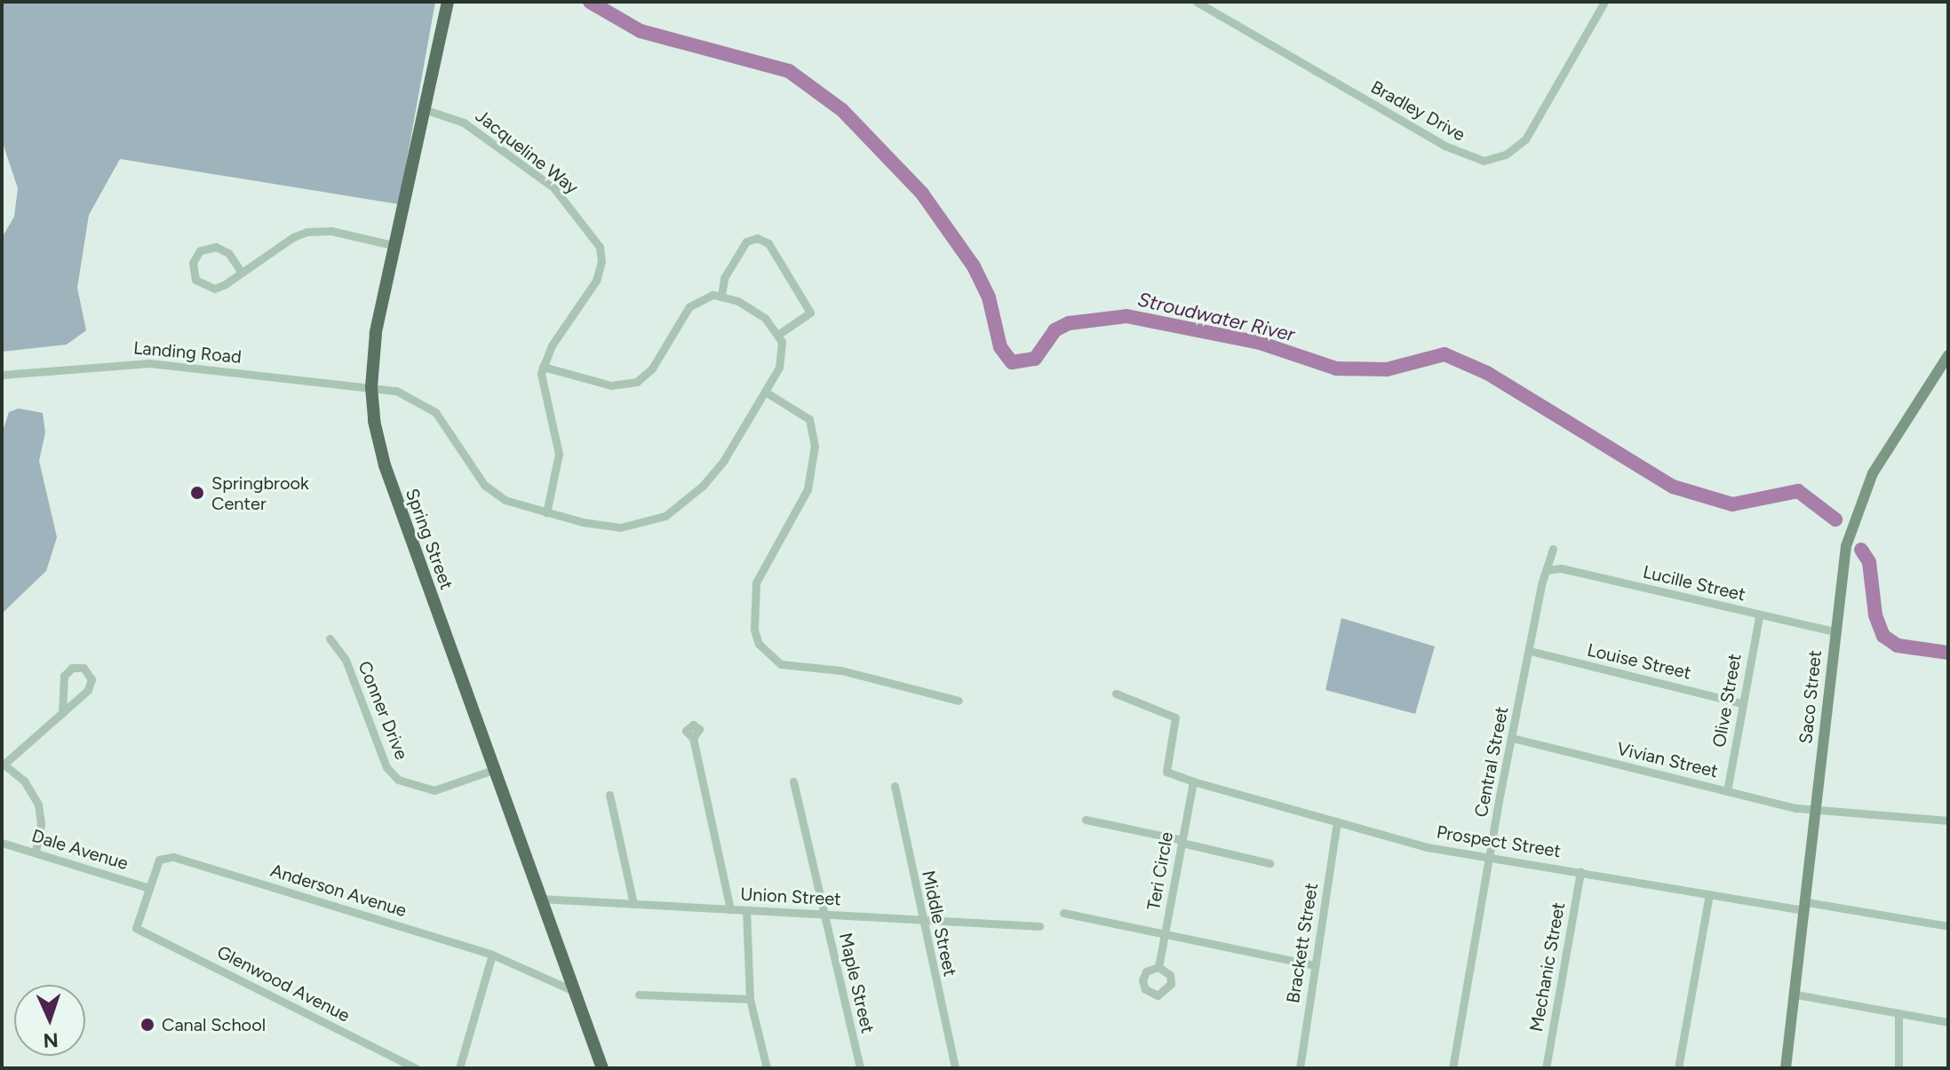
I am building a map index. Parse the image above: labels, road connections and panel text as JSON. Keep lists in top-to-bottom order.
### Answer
{
  "streets": {
    "main road": ["Spring Street", "Saco Street"],
    "street": [
      "Bradley Drive",
      "Jacqueline Way",
      "Landing Road",
      "Lucille Street",
      "Louise Street",
      "Olive Street",
      "Conner Drive",
      "Vivian Street",
      "Central Street",
      "Prospect Street",
      "Dale Avenue",
      "Teri Circle",
      "Anderson Avenue",
      "Union Street",
      "Middle Street",
      "Brackett Street",
      "Mechanic Street",
      "Maple Street",
      "Glenwood Avenue"
    ]
  },
  "crossings": [
    ["Jacqueline Way", "Landing Road"],
    ["Jacqueline Way", "Spring Street"],
    ["Landing Road", "Spring Street"],
    ["Spring Street", "Conner Drive"],
    ["Spring Street", "Anderson Avenue"],
    ["Spring Street", "Union Street"],
    ["Lucille Street", "Saco Street"],
    ["Lucille Street", "Olive Street"],
    ["Lucille Street", "Central Street"],
    ["Louise Street", "Olive Street"],
    ["Louise Street", "Central Street"],
    ["Saco Street", "Vivian Street"],
    ["Saco Street", "Prospect Street"],
    ["Olive Street", "Vivian Street"],
    ["Vivian Street", "Central Street"],
    ["Central Street", "Prospect Street"],
    ["Prospect Street", "Teri Circle"],
    ["Prospect Street", "Brackett Street"],
    ["Prospect Street", "Mechanic Street"],
    ["Dale Avenue", "Anderson Avenue"],
    ["Anderson Avenue", "Glenwood Avenue"],
    ["Union Street", "Middle Street"],
    ["Union Street", "Maple Street"]
  ],
  "water": ["Stroudwater River"],
  "places": ["Springbrook Center", "Canal School"],
  "north": "bottom"
}
